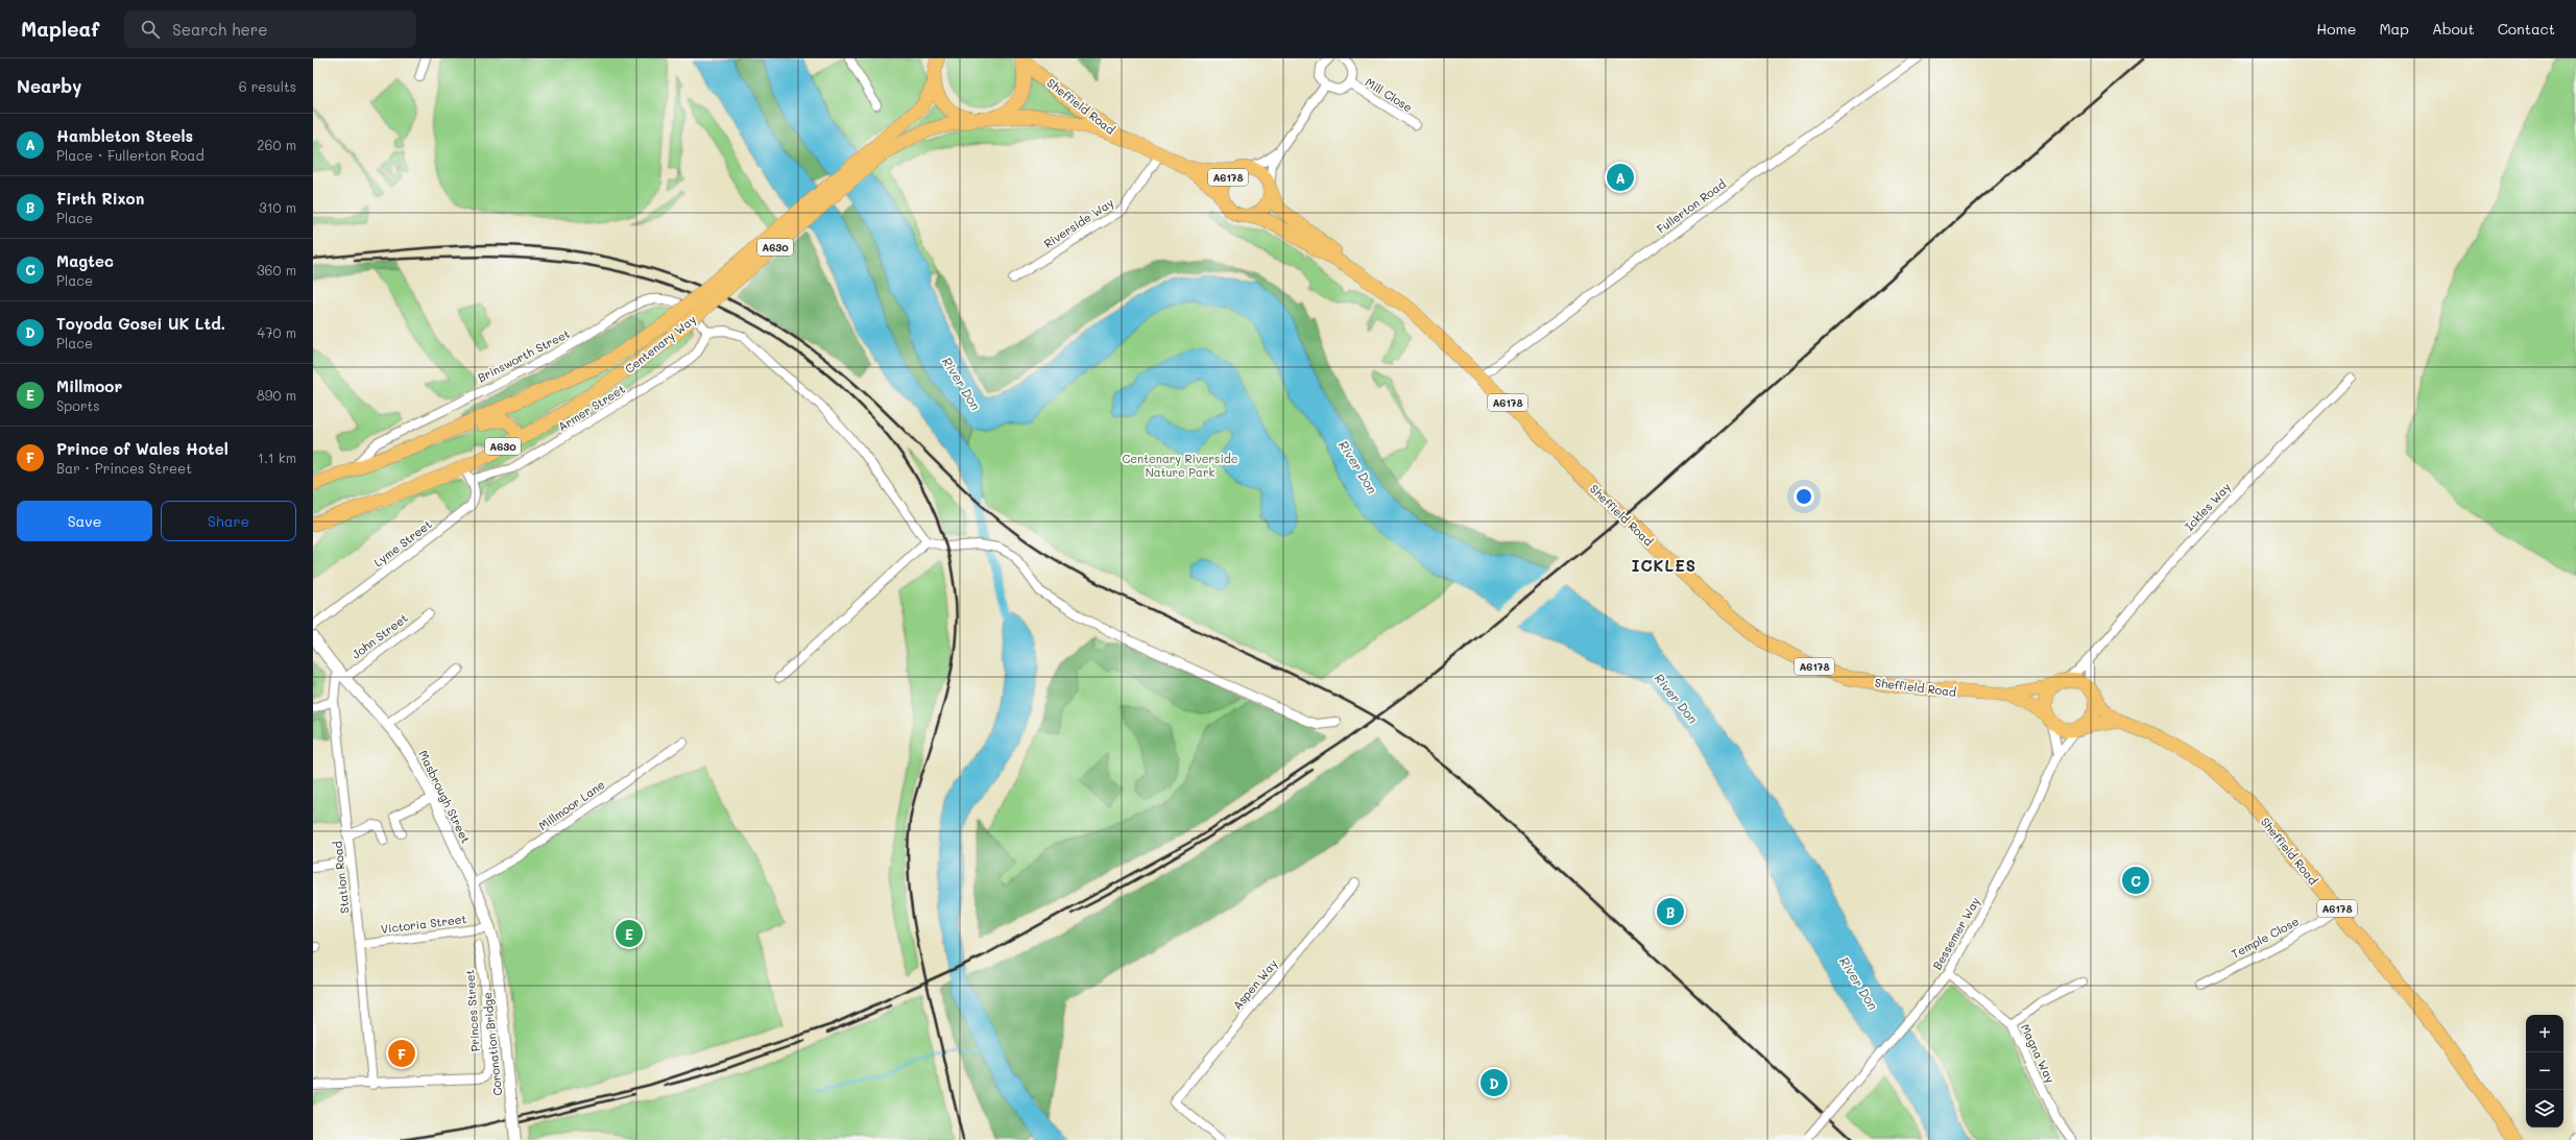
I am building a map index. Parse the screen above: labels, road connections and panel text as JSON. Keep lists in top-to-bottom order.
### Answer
{
  "streets": {
    "main road": [
      "Sheffield Road",
      "A6178",
      "A630",
      "Centenary Way"
    ],
    "street": [
      "Mill Close",
      "Fullerton Road",
      "Riverside Way",
      "Brinsworth Street",
      "Armer Street",
      "Ickles Way",
      "Lyme Street",
      "John Street",
      "Masbrough Street",
      "Millmoor Lane",
      "Station Road",
      "Victoria Street",
      "Bessemer Way",
      "Temple Close",
      "Aspen Way",
      "Princes Street",
      "Coronation Bridge",
      "Magna Way"
    ]
  },
  "crossings": [
    ["Sheffield Road", "A6178"],
    ["Sheffield Road", "Fullerton Road"],
    ["Sheffield Road", "Riverside Way"],
    ["Sheffield Road", "A630"],
    ["Sheffield Road", "Ickles Way"],
    ["Sheffield Road", "Bessemer Way"],
    ["Sheffield Road", "Temple Close"],
    ["A630", "Centenary Way"],
    ["Centenary Way", "Brinsworth Street"],
    ["Centenary Way", "Lyme Street"],
    ["Brinsworth Street", "Armer Street"],
    ["Armer Street", "Lyme Street"],
    ["Ickles Way", "Bessemer Way"],
    ["John Street", "Masbrough Street"],
    ["Masbrough Street", "Millmoor Lane"],
    ["Masbrough Street", "Station Road"],
    ["Masbrough Street", "Victoria Street"],
    ["Masbrough Street", "Coronation Bridge"],
    ["Station Road", "Victoria Street"],
    ["Station Road", "Princes Street"],
    ["Bessemer Way", "Magna Way"]
  ],
  "districts": ["ICKLES"],
  "water": ["River Don"],
  "parks": ["Centenary Riverside Nature Park"],
  "page": {
    "header": "Mapleaf",
    "search": "Search here",
    "nav": [
      "Home",
      "Map",
      "About",
      "Contact"
    ],
    "heading": ["Nearby", "6 results"],
    "list": [
      {
        "mark": "A",
        "name": "Hambleton Steels",
        "note": "Place · Fullerton Road",
        "value": "260 m"
      },
      {
        "mark": "B",
        "name": "Firth Rixon",
        "note": "Place",
        "value": "310 m"
      },
      {
        "mark": "C",
        "name": "Magtec",
        "note": "Place",
        "value": "360 m"
      },
      {
        "mark": "D",
        "name": "Toyoda Gosei UK Ltd.",
        "note": "Place",
        "value": "470 m"
      },
      {
        "mark": "E",
        "name": "Millmoor",
        "note": "Sports",
        "value": "890 m"
      },
      {
        "mark": "F",
        "name": "Prince of Wales Hotel",
        "note": "Bar · Princes Street",
        "value": "1.1 km"
      }
    ],
    "pins": [
      "A",
      "C",
      "B",
      "E",
      "F",
      "D"
    ],
    "buttons": ["Save", "Share"],
    "map_buttons": ["+", "−"]
  }
}
